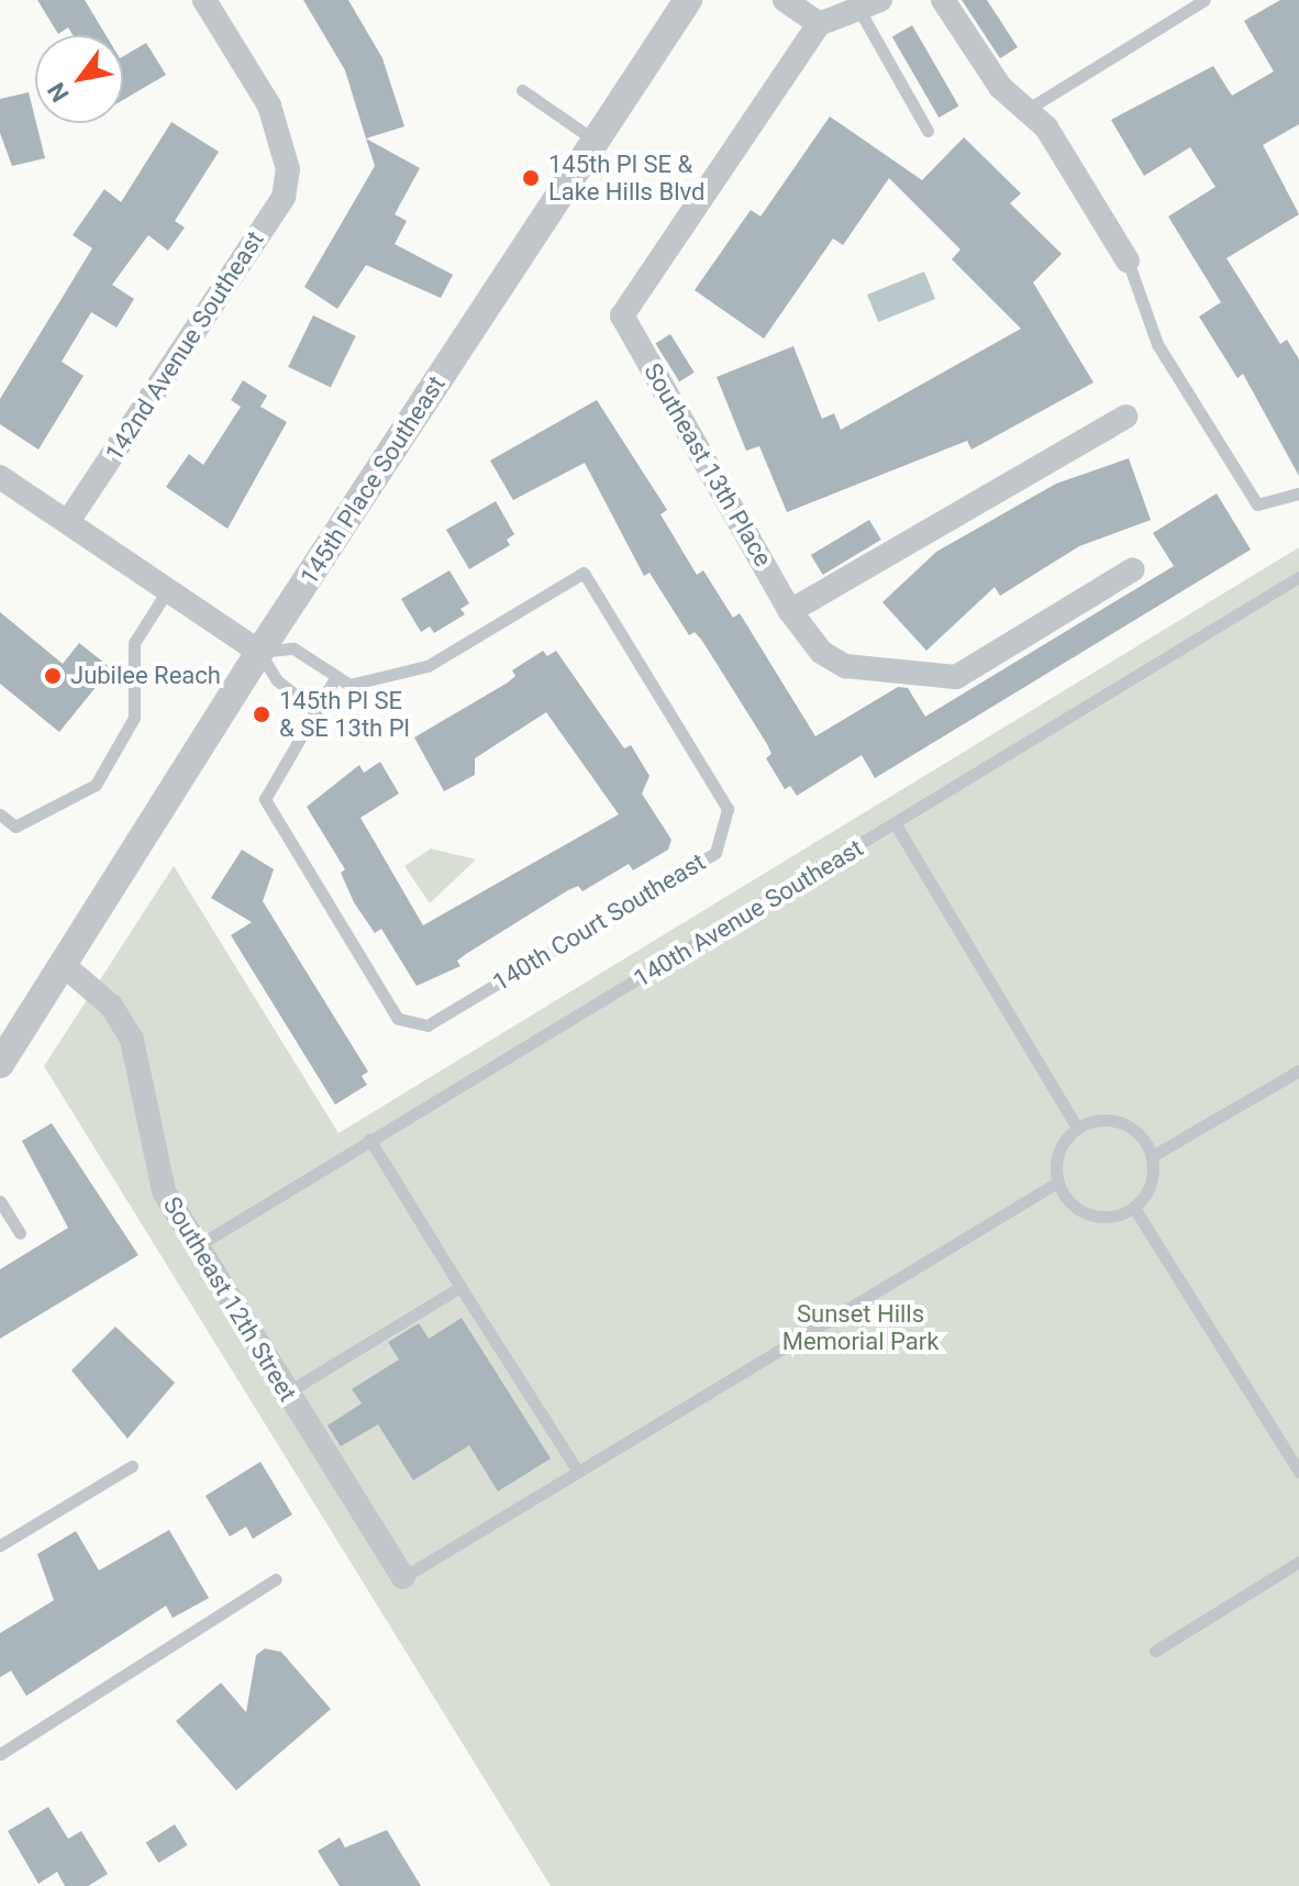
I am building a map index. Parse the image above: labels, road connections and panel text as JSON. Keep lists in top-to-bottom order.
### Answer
{
  "streets": {
    "street": [
      "142nd Avenue Southeast",
      "Southeast 13th Place",
      "145th Place Southeast",
      "Southeast 12th Street"
    ],
    "lane": ["140th Avenue Southeast", "140th Court Southeast"]
  },
  "crossings": [
    ["145th Place Southeast", "140th Court Southeast"],
    ["145th Place Southeast", "Southeast 12th Street"],
    ["140th Avenue Southeast", "Southeast 12th Street"]
  ],
  "parks": ["Sunset Hills Memorial Park"],
  "places": ["145th Pl SE & Lake Hills Blvd", "Jubilee Reach", "145th Pl SE & SE 13th Pl"],
  "north": "bottom left"
}
